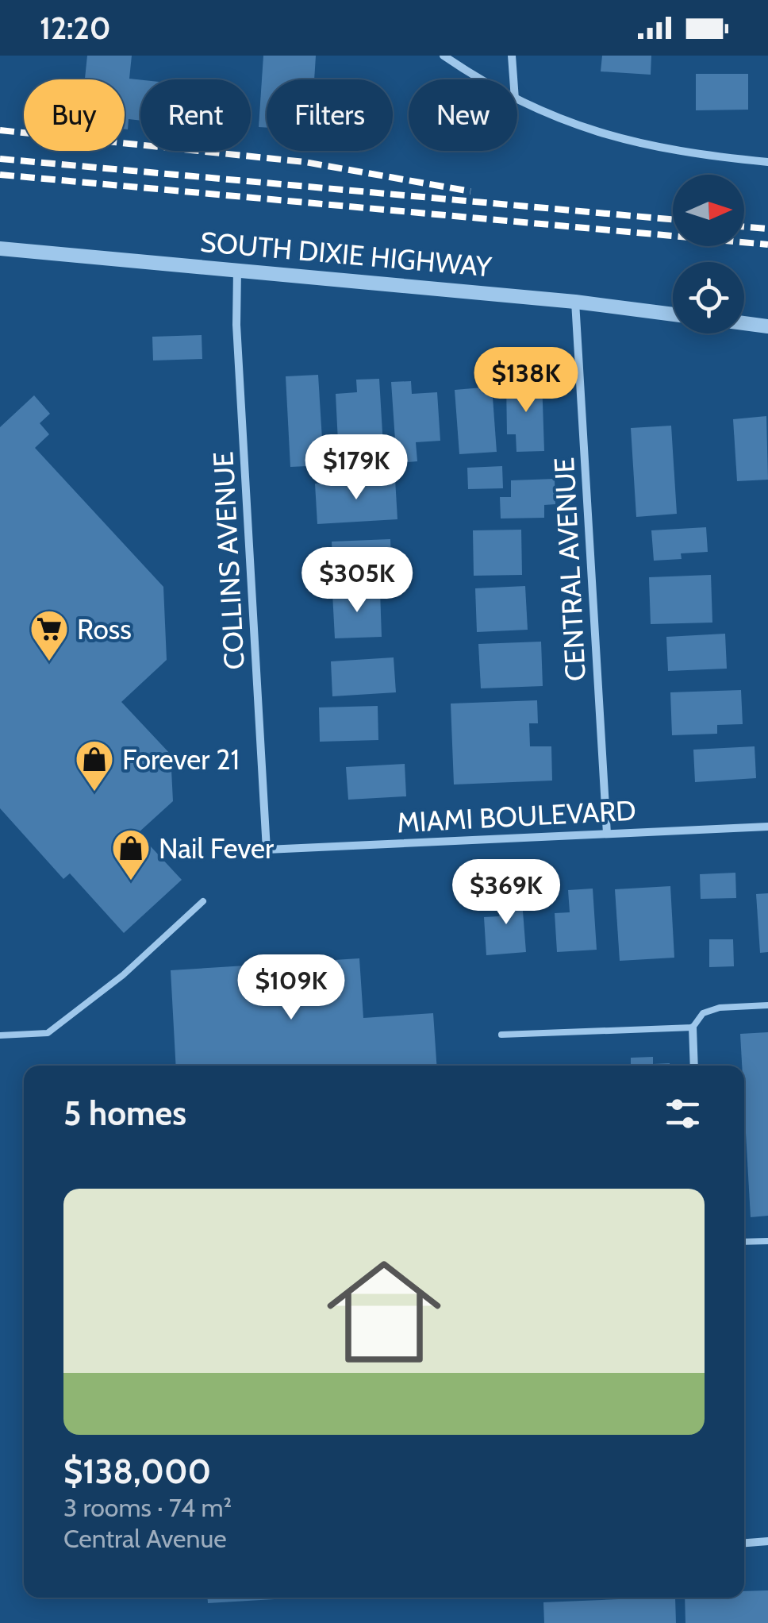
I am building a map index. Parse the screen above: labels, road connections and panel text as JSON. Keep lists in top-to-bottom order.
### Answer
{
  "streets": {
    "street": [
      "SOUTH DIXIE HIGHWAY",
      "COLLINS AVENUE",
      "CENTRAL AVENUE",
      "MIAMI BOULEVARD"
    ]
  },
  "crossings": [
    ["SOUTH DIXIE HIGHWAY", "COLLINS AVENUE"],
    ["SOUTH DIXIE HIGHWAY", "CENTRAL AVENUE"],
    ["COLLINS AVENUE", "MIAMI BOULEVARD"],
    ["CENTRAL AVENUE", "MIAMI BOULEVARD"]
  ],
  "places": {
    "supermarket": ["Ross"],
    "shop": ["Forever 21", "Nail Fever"]
  },
  "north": "right",
  "page": {
    "status": "12:20",
    "chip": [
      "Buy",
      "Rent",
      "Filters",
      "New"
    ],
    "price": [
      "$138K",
      "$179K",
      "$305K",
      "$369K",
      "$109K"
    ],
    "heading": "5 homes",
    "list": [
      {
        "name": "$138,000",
        "note": "3 rooms · 74 m² · Central Avenue"
      }
    ]
  }
}
